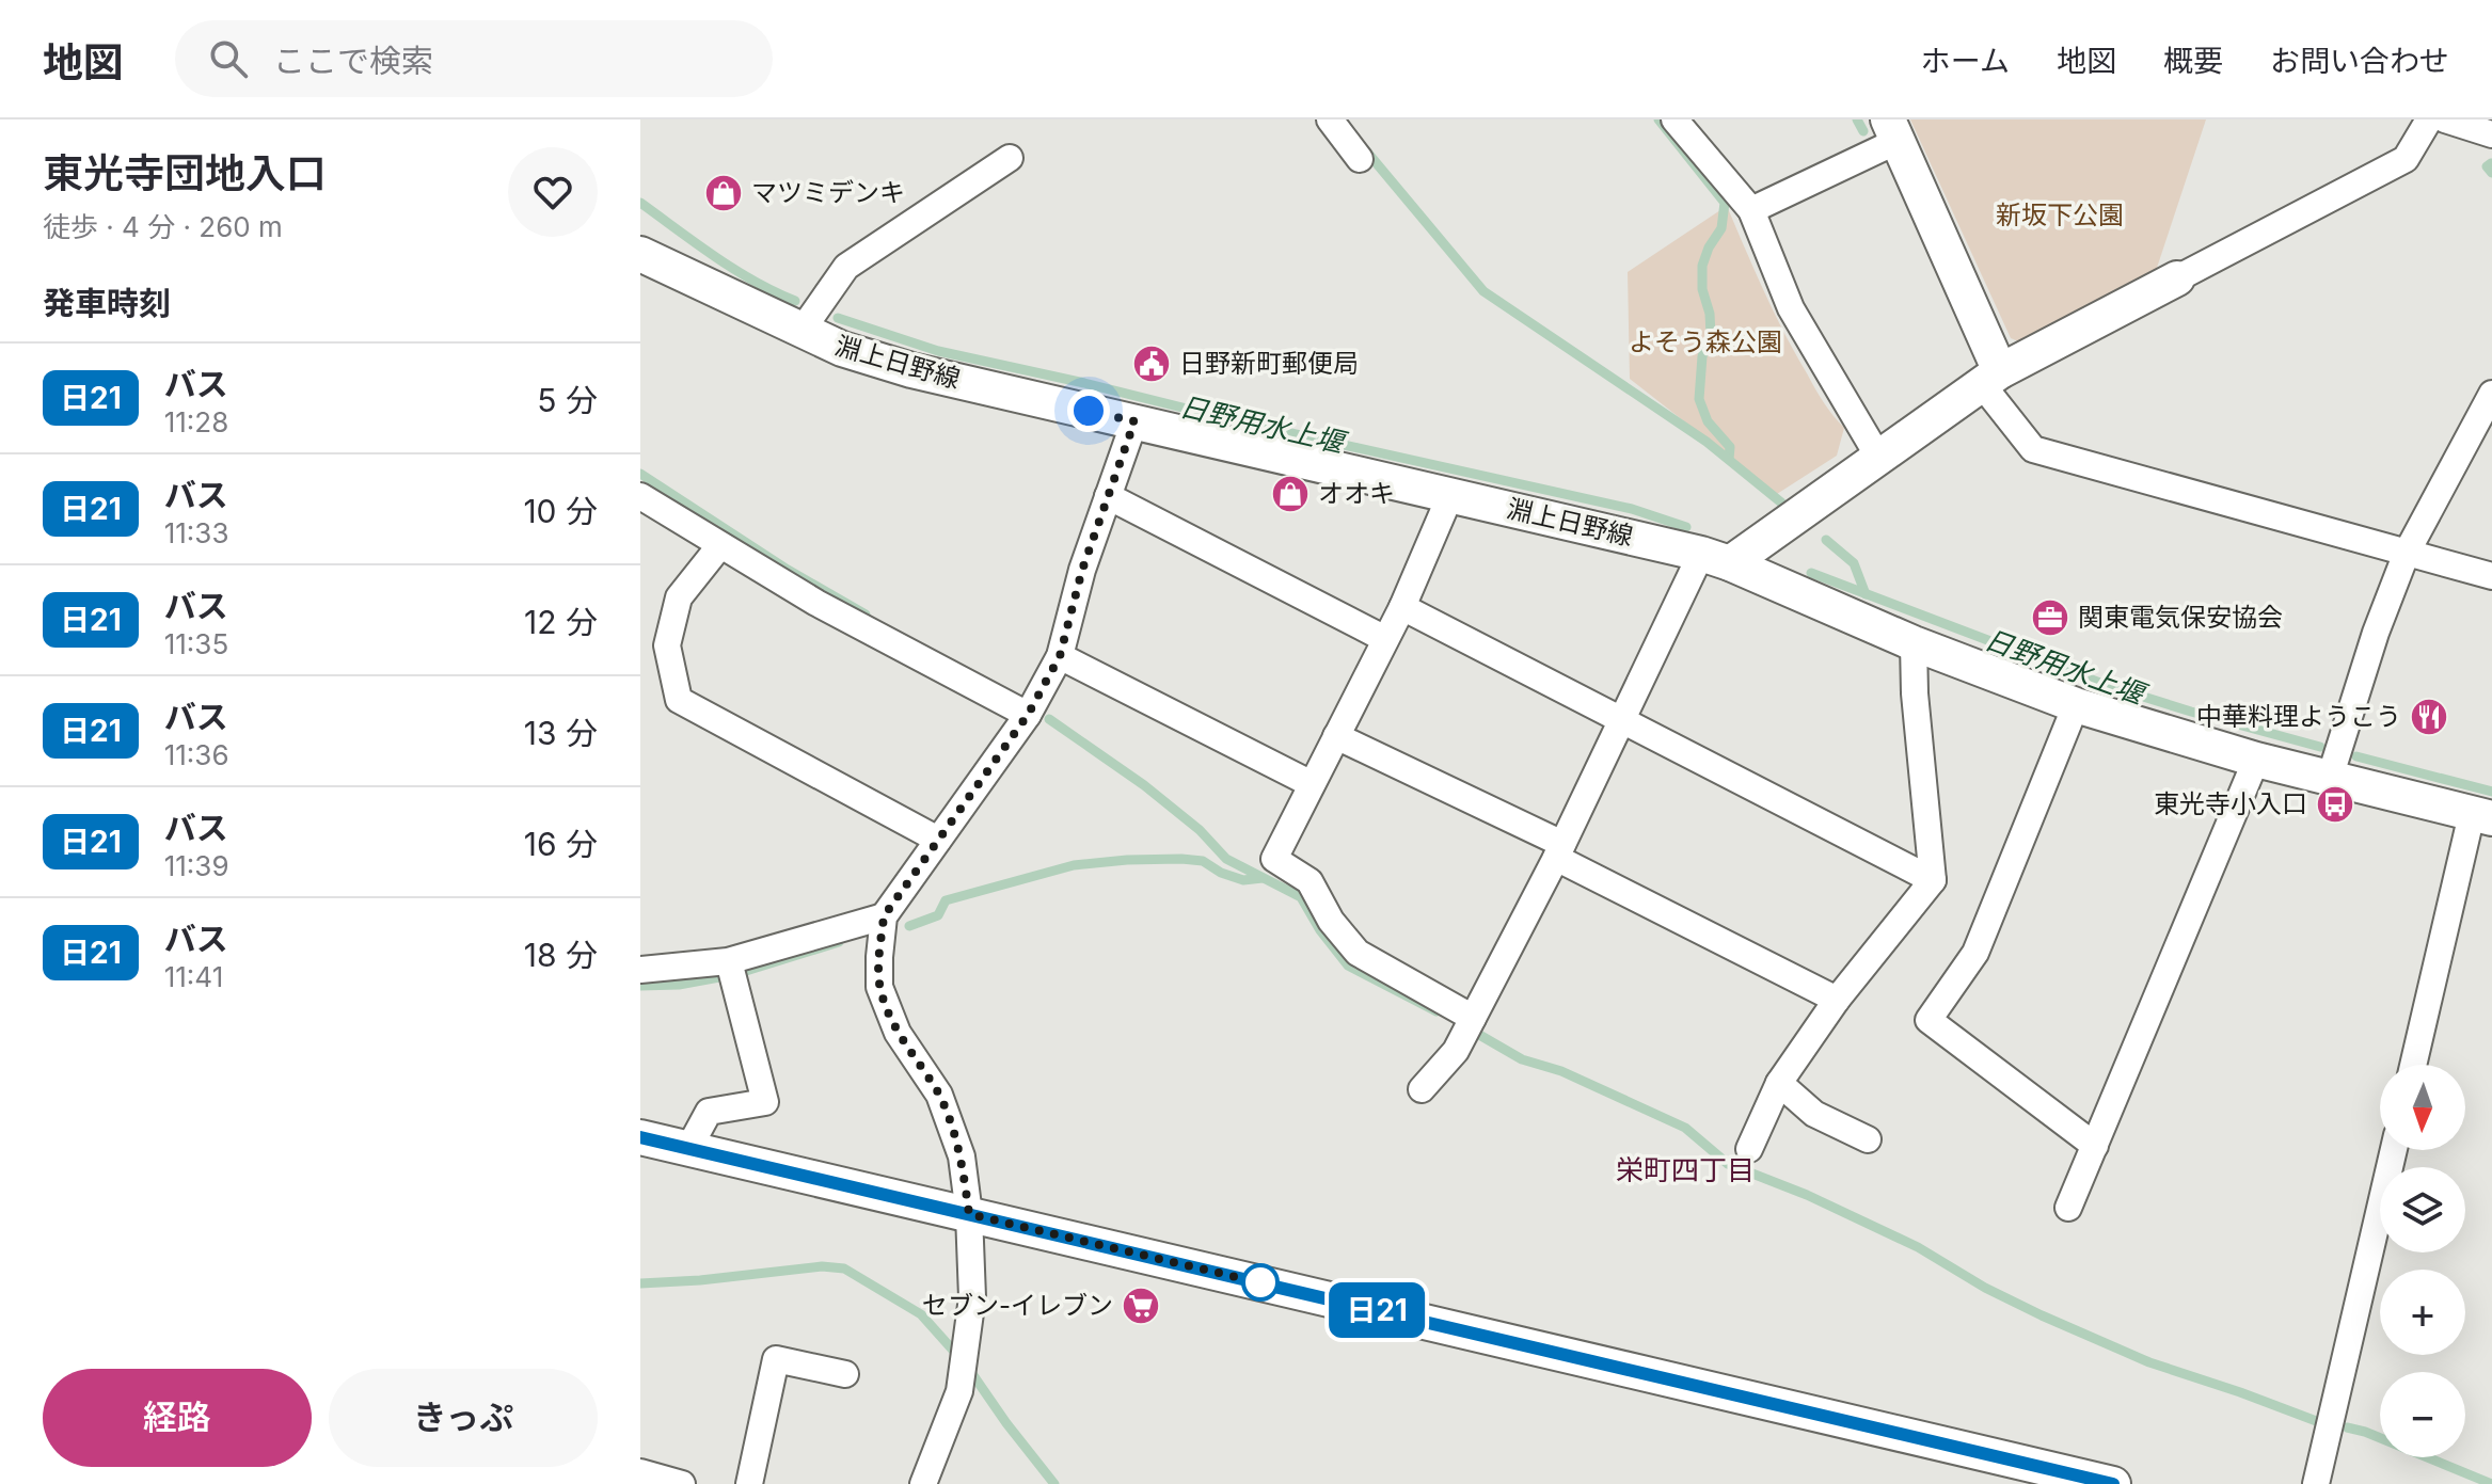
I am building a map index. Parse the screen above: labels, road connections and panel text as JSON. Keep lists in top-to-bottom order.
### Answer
{
  "streets": {
    "main road": ["淵上日野線"]
  },
  "districts": ["栄町四丁目"],
  "water": ["日野用水上堰"],
  "parks": ["新坂下公園", "よそう森公園"],
  "places": {
    "shop": ["マツミデンキ", "オオキ"],
    "public building": ["日野新町郵便局"],
    "office": ["関東電気保安協会"],
    "restaurant": ["中華料理ようこう"],
    "bus stop": ["東光寺小入口"],
    "supermarket": ["セブン-イレブン"]
  },
  "lines": ["bus line 日21"],
  "north": "bottom",
  "page": {
    "header": "地図",
    "search": "ここで検索",
    "nav": [
      "ホーム",
      "地図",
      "概要",
      "お問い合わせ"
    ],
    "heading": [
      ["東光寺団地入口", "徒歩 · 4 分 · 260 m"],
      "発車時刻"
    ],
    "on_map": "日21",
    "list": [
      {
        "mark": "日21",
        "name": "バス",
        "note": "11:28",
        "value": "5 分"
      },
      {
        "mark": "日21",
        "name": "バス",
        "note": "11:33",
        "value": "10 分"
      },
      {
        "mark": "日21",
        "name": "バス",
        "note": "11:35",
        "value": "12 分"
      },
      {
        "mark": "日21",
        "name": "バス",
        "note": "11:36",
        "value": "13 分"
      },
      {
        "mark": "日21",
        "name": "バス",
        "note": "11:39",
        "value": "16 分"
      },
      {
        "mark": "日21",
        "name": "バス",
        "note": "11:41",
        "value": "18 分"
      }
    ],
    "map_buttons": ["+", "−"],
    "buttons": ["経路", "きっぷ"]
  }
}
